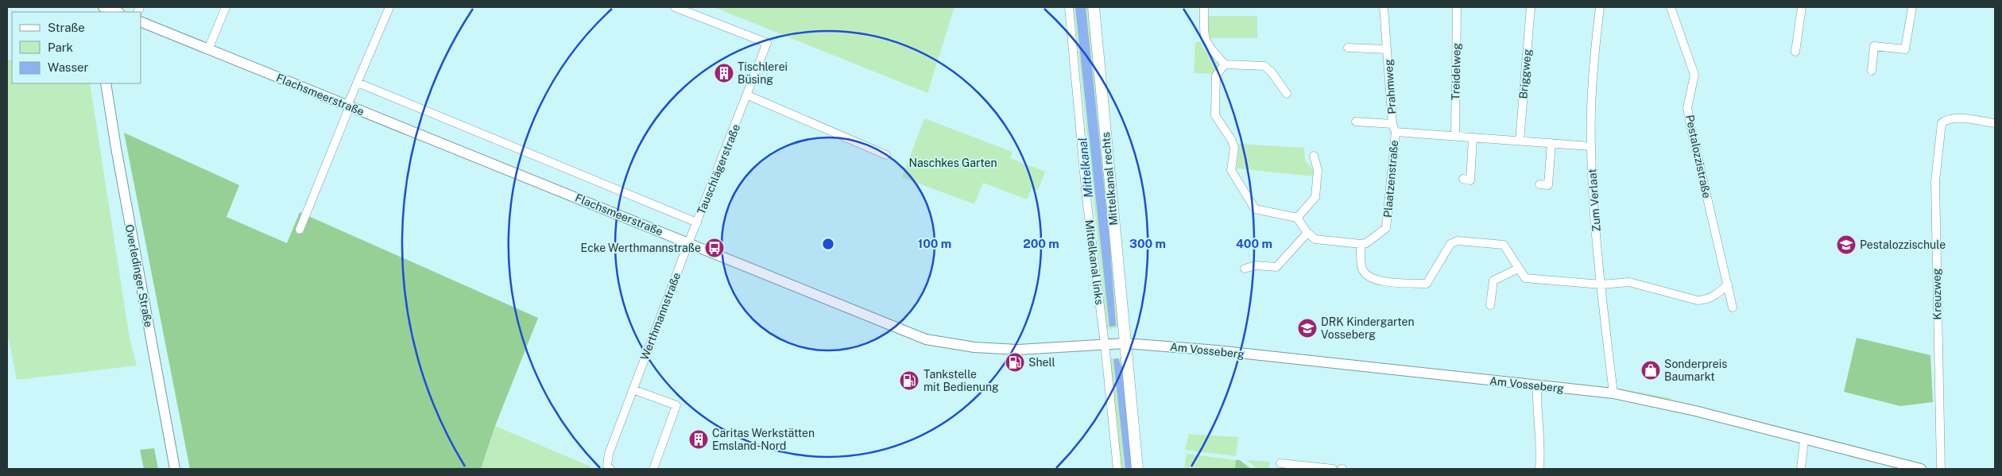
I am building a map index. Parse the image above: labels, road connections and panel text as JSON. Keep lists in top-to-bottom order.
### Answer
{
  "streets": {
    "main road": ["Mittelkanal rechts"],
    "street": [
      "Treidelweg",
      "Briggweg",
      "Prahmweg",
      "Flachsmeerstraße",
      "Pestalozzistraße",
      "Tauschlägerstraße",
      "Plaatzenstraße",
      "Zum Verlaat",
      "Mittelkanal links",
      "Overledinger Straße",
      "Kreuzweg",
      "Werthmannstraße",
      "Am Vosseberg"
    ]
  },
  "crossings": [
    ["Treidelweg", "Plaatzenstraße"],
    ["Briggweg", "Plaatzenstraße"],
    ["Prahmweg", "Plaatzenstraße"],
    ["Flachsmeerstraße", "Tauschlägerstraße"],
    ["Flachsmeerstraße", "Mittelkanal rechts"],
    ["Flachsmeerstraße", "Mittelkanal links"],
    ["Flachsmeerstraße", "Werthmannstraße"],
    ["Flachsmeerstraße", "Am Vosseberg"],
    ["Tauschlägerstraße", "Werthmannstraße"],
    ["Mittelkanal rechts", "Mittelkanal links"],
    ["Mittelkanal rechts", "Am Vosseberg"],
    ["Plaatzenstraße", "Zum Verlaat"],
    ["Zum Verlaat", "Am Vosseberg"],
    ["Mittelkanal links", "Am Vosseberg"]
  ],
  "water": ["Mittelkanal"],
  "parks": ["Naschkes Garten"],
  "places": {
    "building": ["Tischlerei Büsing", "Caritas Werkstätten Emsland-Nord"],
    "school or university": ["Pestalozzischule", "DRK Kindergarten Vosseberg"],
    "bus stop": ["Ecke Werthmannstraße"],
    "fuel station": ["Shell", "Tankstelle mit Bedienung"],
    "shop": ["Sonderpreis Baumarkt"]
  },
  "legend": ["Straße", "Park", "Wasser"],
  "rings": [
    "100 m",
    "200 m",
    "300 m",
    "400 m"
  ]
}
